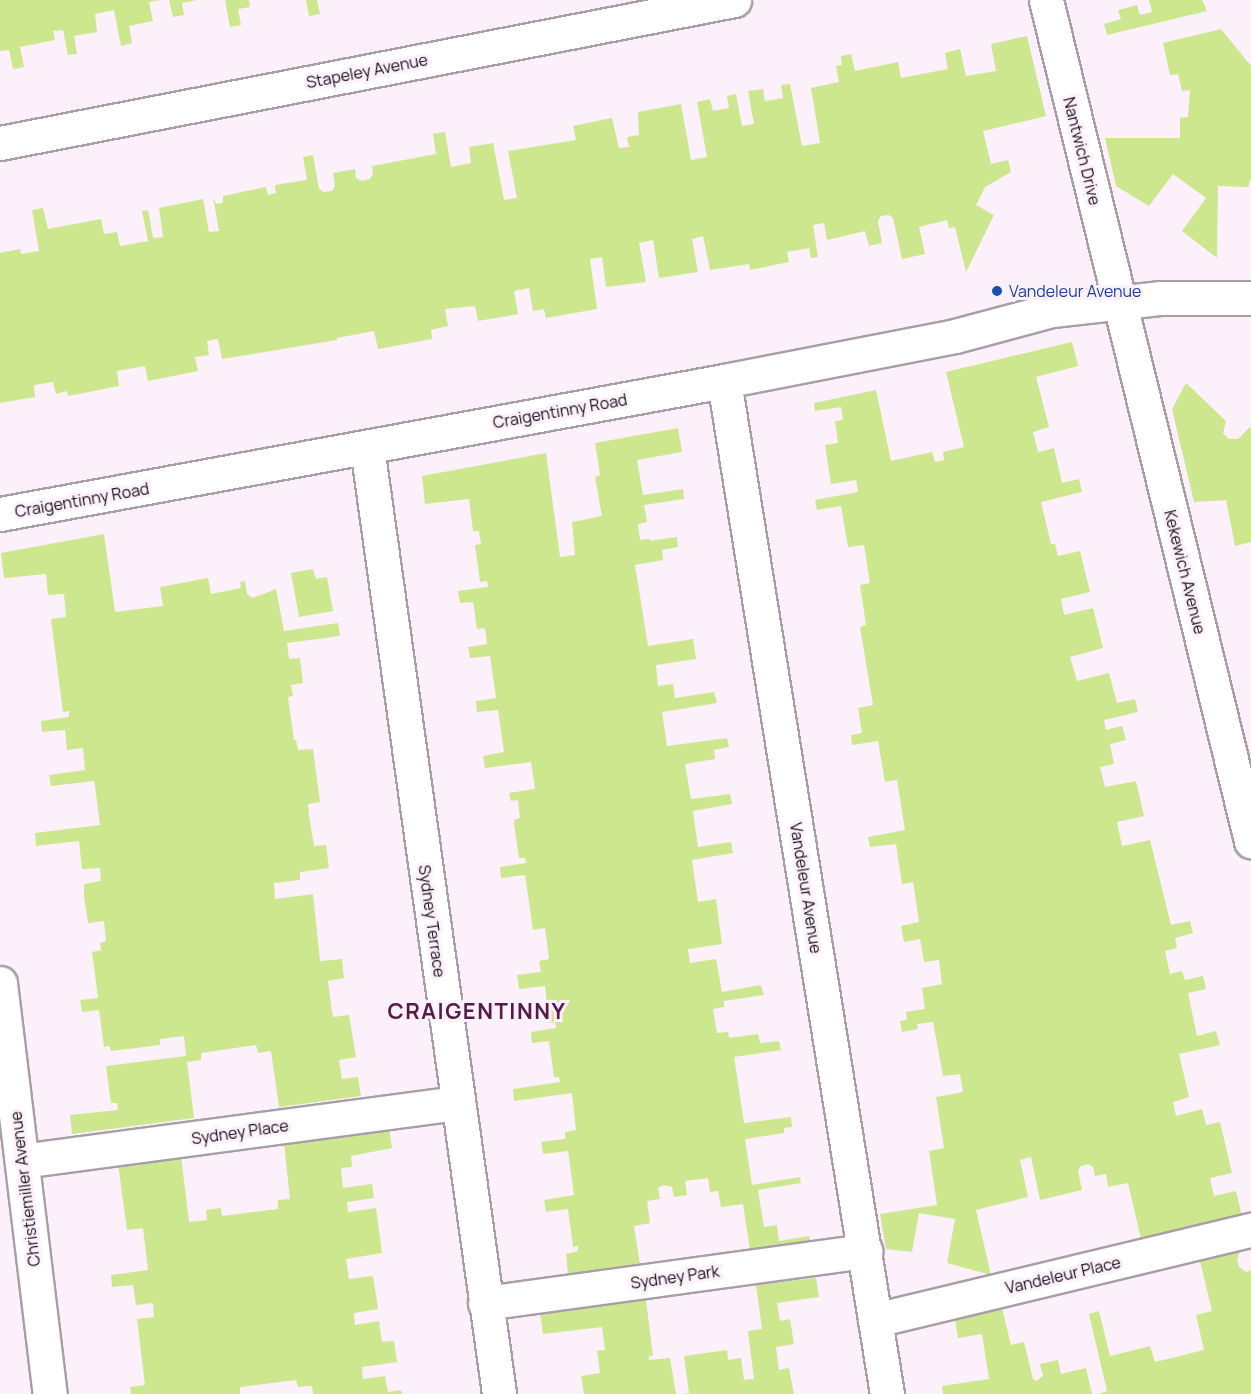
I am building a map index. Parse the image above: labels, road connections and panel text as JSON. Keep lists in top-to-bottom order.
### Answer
{
  "streets": {
    "street": [
      "Stapeley Avenue",
      "Nantwich Drive",
      "Craigentinny Road",
      "Kekewich Avenue",
      "Vandeleur Avenue",
      "Sydney Terrace",
      "Sydney Place",
      "Christiemiller Avenue",
      "Vandeleur Place",
      "Sydney Park"
    ]
  },
  "crossings": [
    ["Nantwich Drive", "Craigentinny Road"],
    ["Nantwich Drive", "Kekewich Avenue"],
    ["Craigentinny Road", "Kekewich Avenue"],
    ["Craigentinny Road", "Vandeleur Avenue"],
    ["Craigentinny Road", "Sydney Terrace"],
    ["Vandeleur Avenue", "Vandeleur Place"],
    ["Vandeleur Avenue", "Sydney Park"],
    ["Sydney Terrace", "Sydney Place"],
    ["Sydney Terrace", "Sydney Park"],
    ["Sydney Place", "Christiemiller Avenue"]
  ],
  "districts": ["CRAIGENTINNY"],
  "places": ["Vandeleur Avenue"]
}
